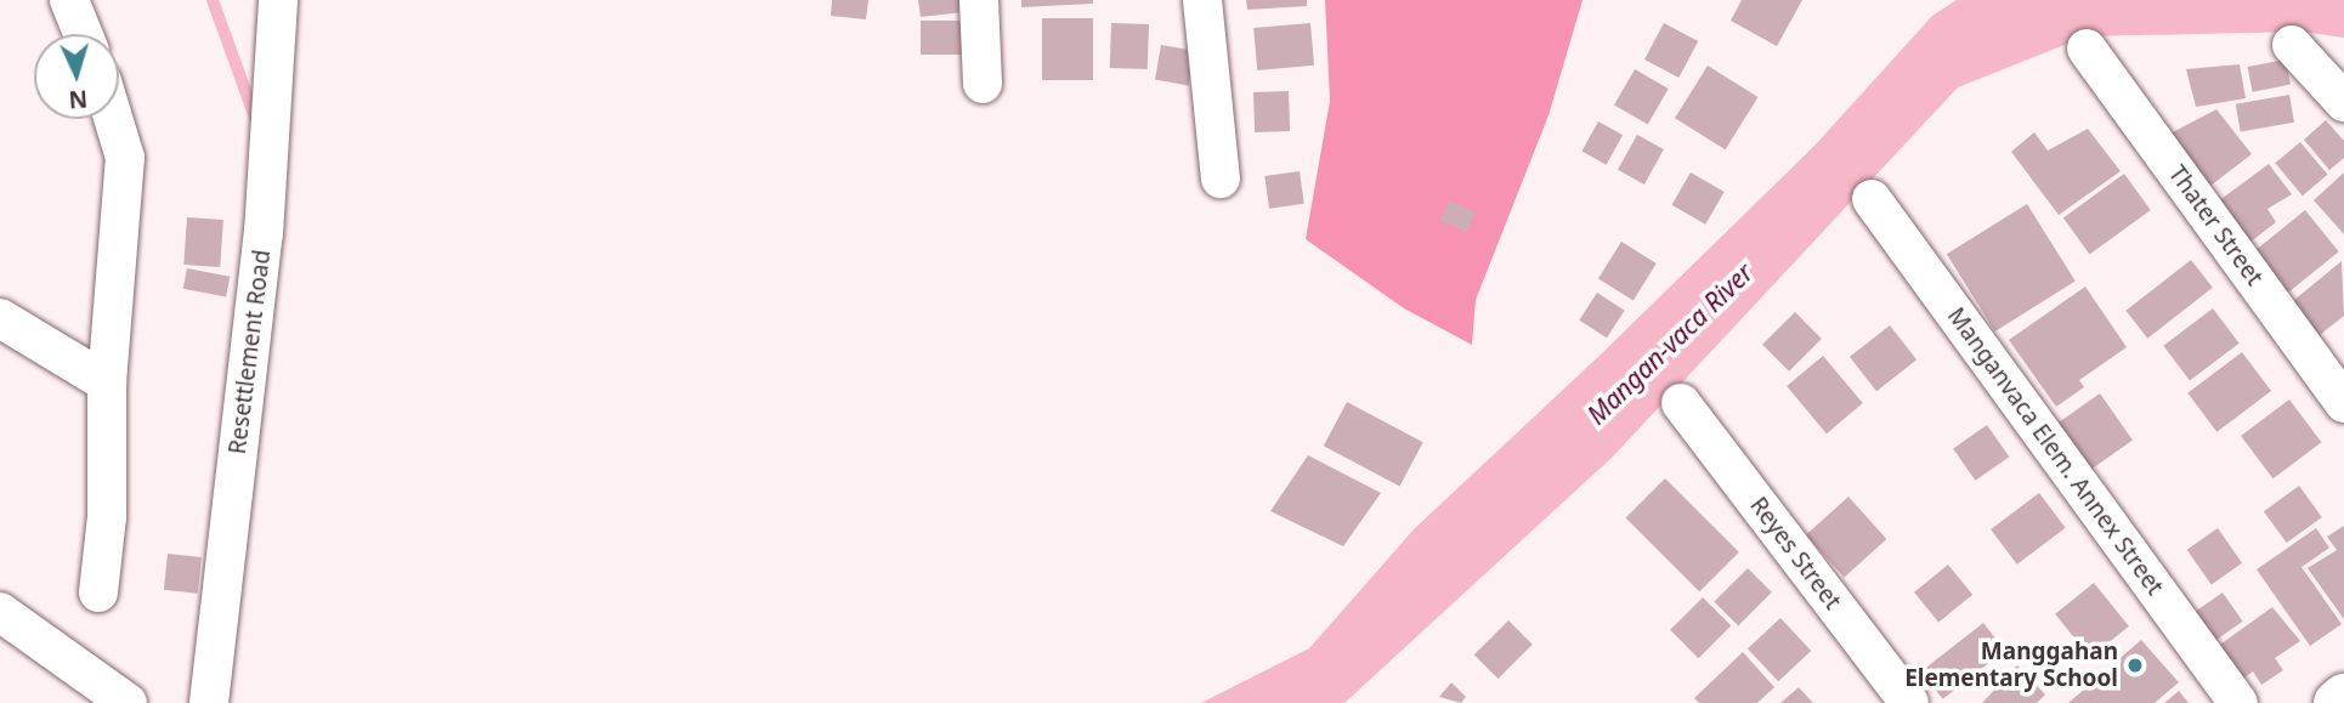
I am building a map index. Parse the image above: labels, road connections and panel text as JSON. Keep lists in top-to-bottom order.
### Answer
{
  "streets": {
    "street": [
      "Thater Street",
      "Resettlement Road",
      "Manganvaca Elem. Annex Street",
      "Reyes Street"
    ]
  },
  "water": ["Mangan-vaca River"],
  "places": ["Manggahan Elementary School"],
  "north": "bottom"
}
